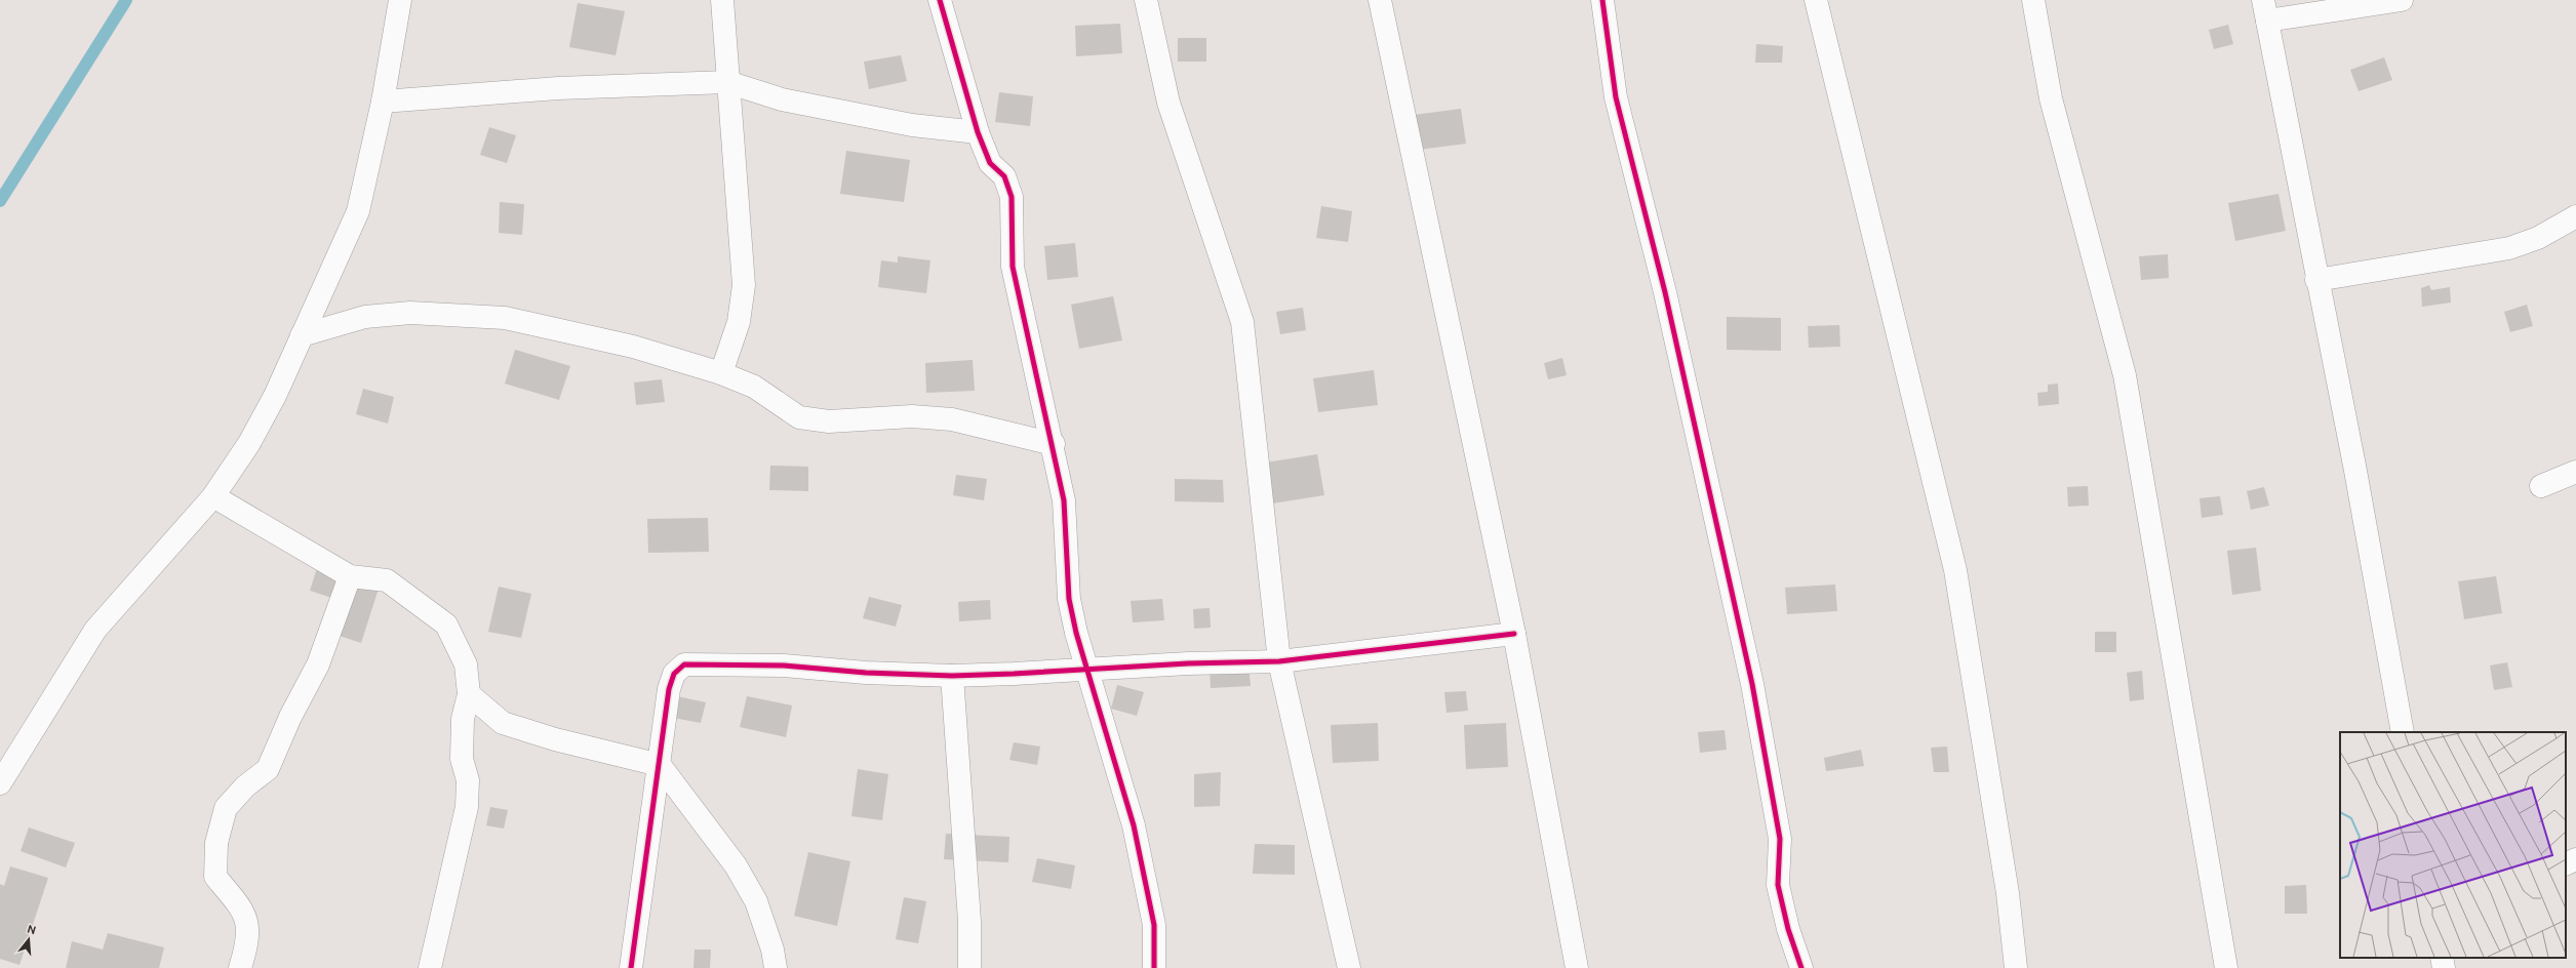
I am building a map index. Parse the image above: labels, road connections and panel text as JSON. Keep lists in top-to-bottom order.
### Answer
{
  "north": "top"
}
